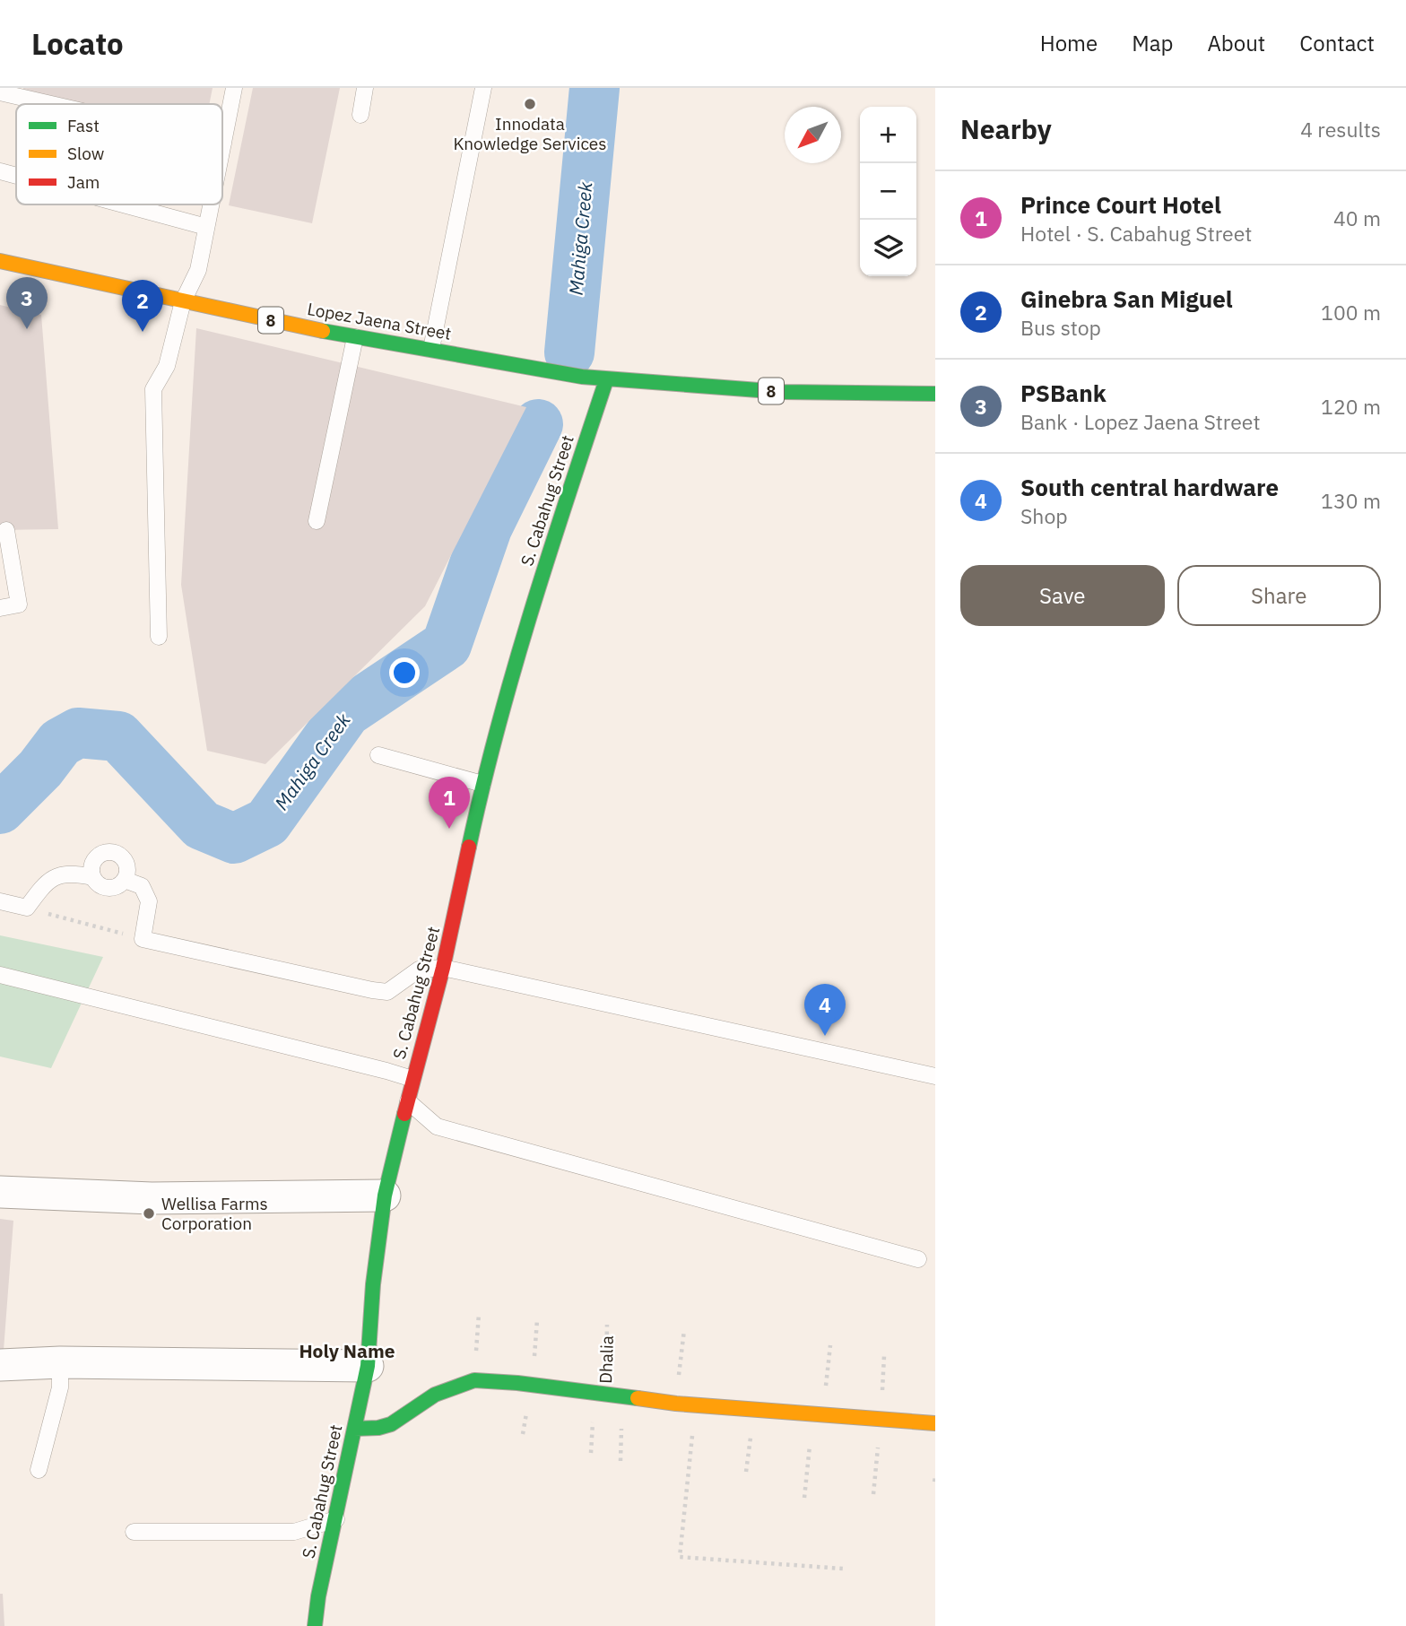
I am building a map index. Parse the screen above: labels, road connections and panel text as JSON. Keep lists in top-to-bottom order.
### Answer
{
  "streets": {
    "street": ["8", "Lopez Jaena Street", "S. Cabahug Street"],
    "path": ["Dhalia"]
  },
  "crossings": [
    ["8", "Lopez Jaena Street"],
    ["8", "S. Cabahug Street"],
    ["Lopez Jaena Street", "S. Cabahug Street"]
  ],
  "districts": ["Holy Name"],
  "water": ["Mahiga Creek"],
  "places": ["Innodata Knowledge Services", "Wellisa Farms Corporation"],
  "legend": ["Fast", "Slow", "Jam"],
  "north": "bottom left",
  "page": {
    "header": "Locato",
    "nav": [
      "Home",
      "Map",
      "About",
      "Contact"
    ],
    "heading": ["Nearby", "4 results"],
    "map_buttons": ["+", "−"],
    "list": [
      {
        "mark": "1",
        "name": "Prince Court Hotel",
        "note": "Hotel · S. Cabahug Street",
        "value": "40 m"
      },
      {
        "mark": "2",
        "name": "Ginebra San Miguel",
        "note": "Bus stop",
        "value": "100 m"
      },
      {
        "mark": "3",
        "name": "PSBank",
        "note": "Bank · Lopez Jaena Street",
        "value": "120 m"
      },
      {
        "mark": "4",
        "name": "South central hardware",
        "note": "Shop",
        "value": "130 m"
      }
    ],
    "pins": [
      "3",
      "2",
      "1",
      "4"
    ],
    "buttons": ["Save", "Share"]
  }
}
